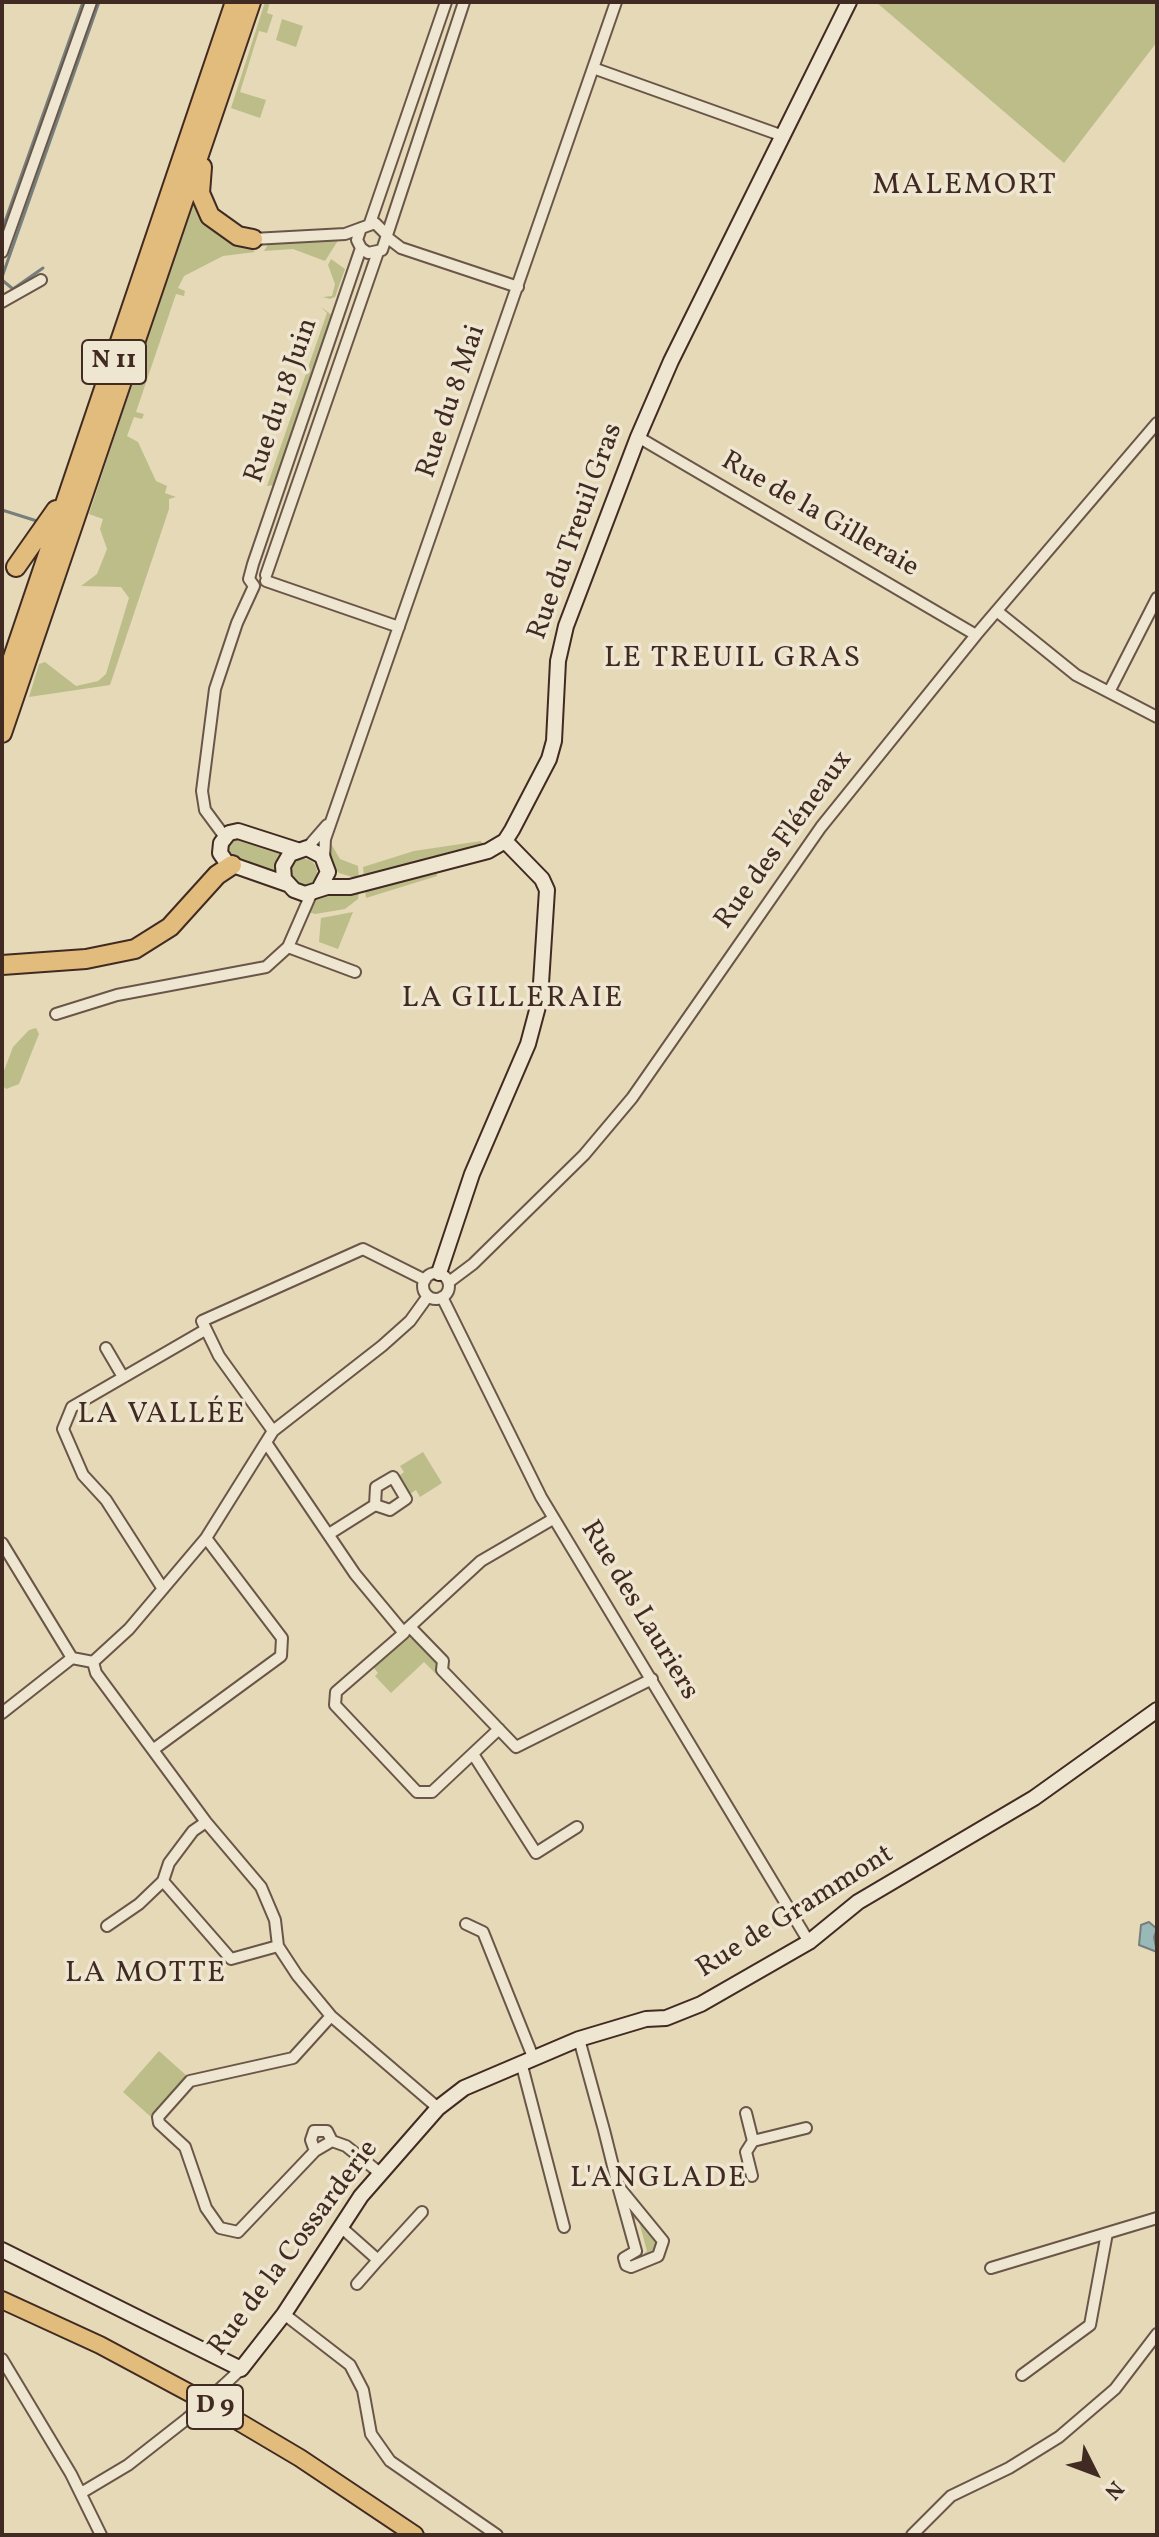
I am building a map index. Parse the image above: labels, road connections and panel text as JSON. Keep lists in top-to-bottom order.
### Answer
{
  "streets": {
    "highway": ["N 11"],
    "main road": ["D 9"],
    "street": [
      "Rue du 18 Juin",
      "Rue du 8 Mai",
      "Rue de la Gilleraie",
      "Rue du Treuil Gras",
      "Rue des Fléneaux",
      "Rue des Lauriers",
      "Rue de Grammont",
      "Rue de la Cossarderie"
    ]
  },
  "crossings": [
    ["Rue de la Gilleraie", "Rue du Treuil Gras"],
    ["Rue de la Gilleraie", "Rue des Fléneaux"],
    ["Rue des Fléneaux", "Rue des Lauriers"],
    ["Rue des Lauriers", "Rue de Grammont"],
    ["Rue de Grammont", "Rue de la Cossarderie"]
  ],
  "districts": [
    "MALEMORT",
    "LE TREUIL GRAS",
    "LA GILLERAIE",
    "LA VALLÉE",
    "LA MOTTE",
    "L'ANGLADE"
  ],
  "north": "bottom right"
}
